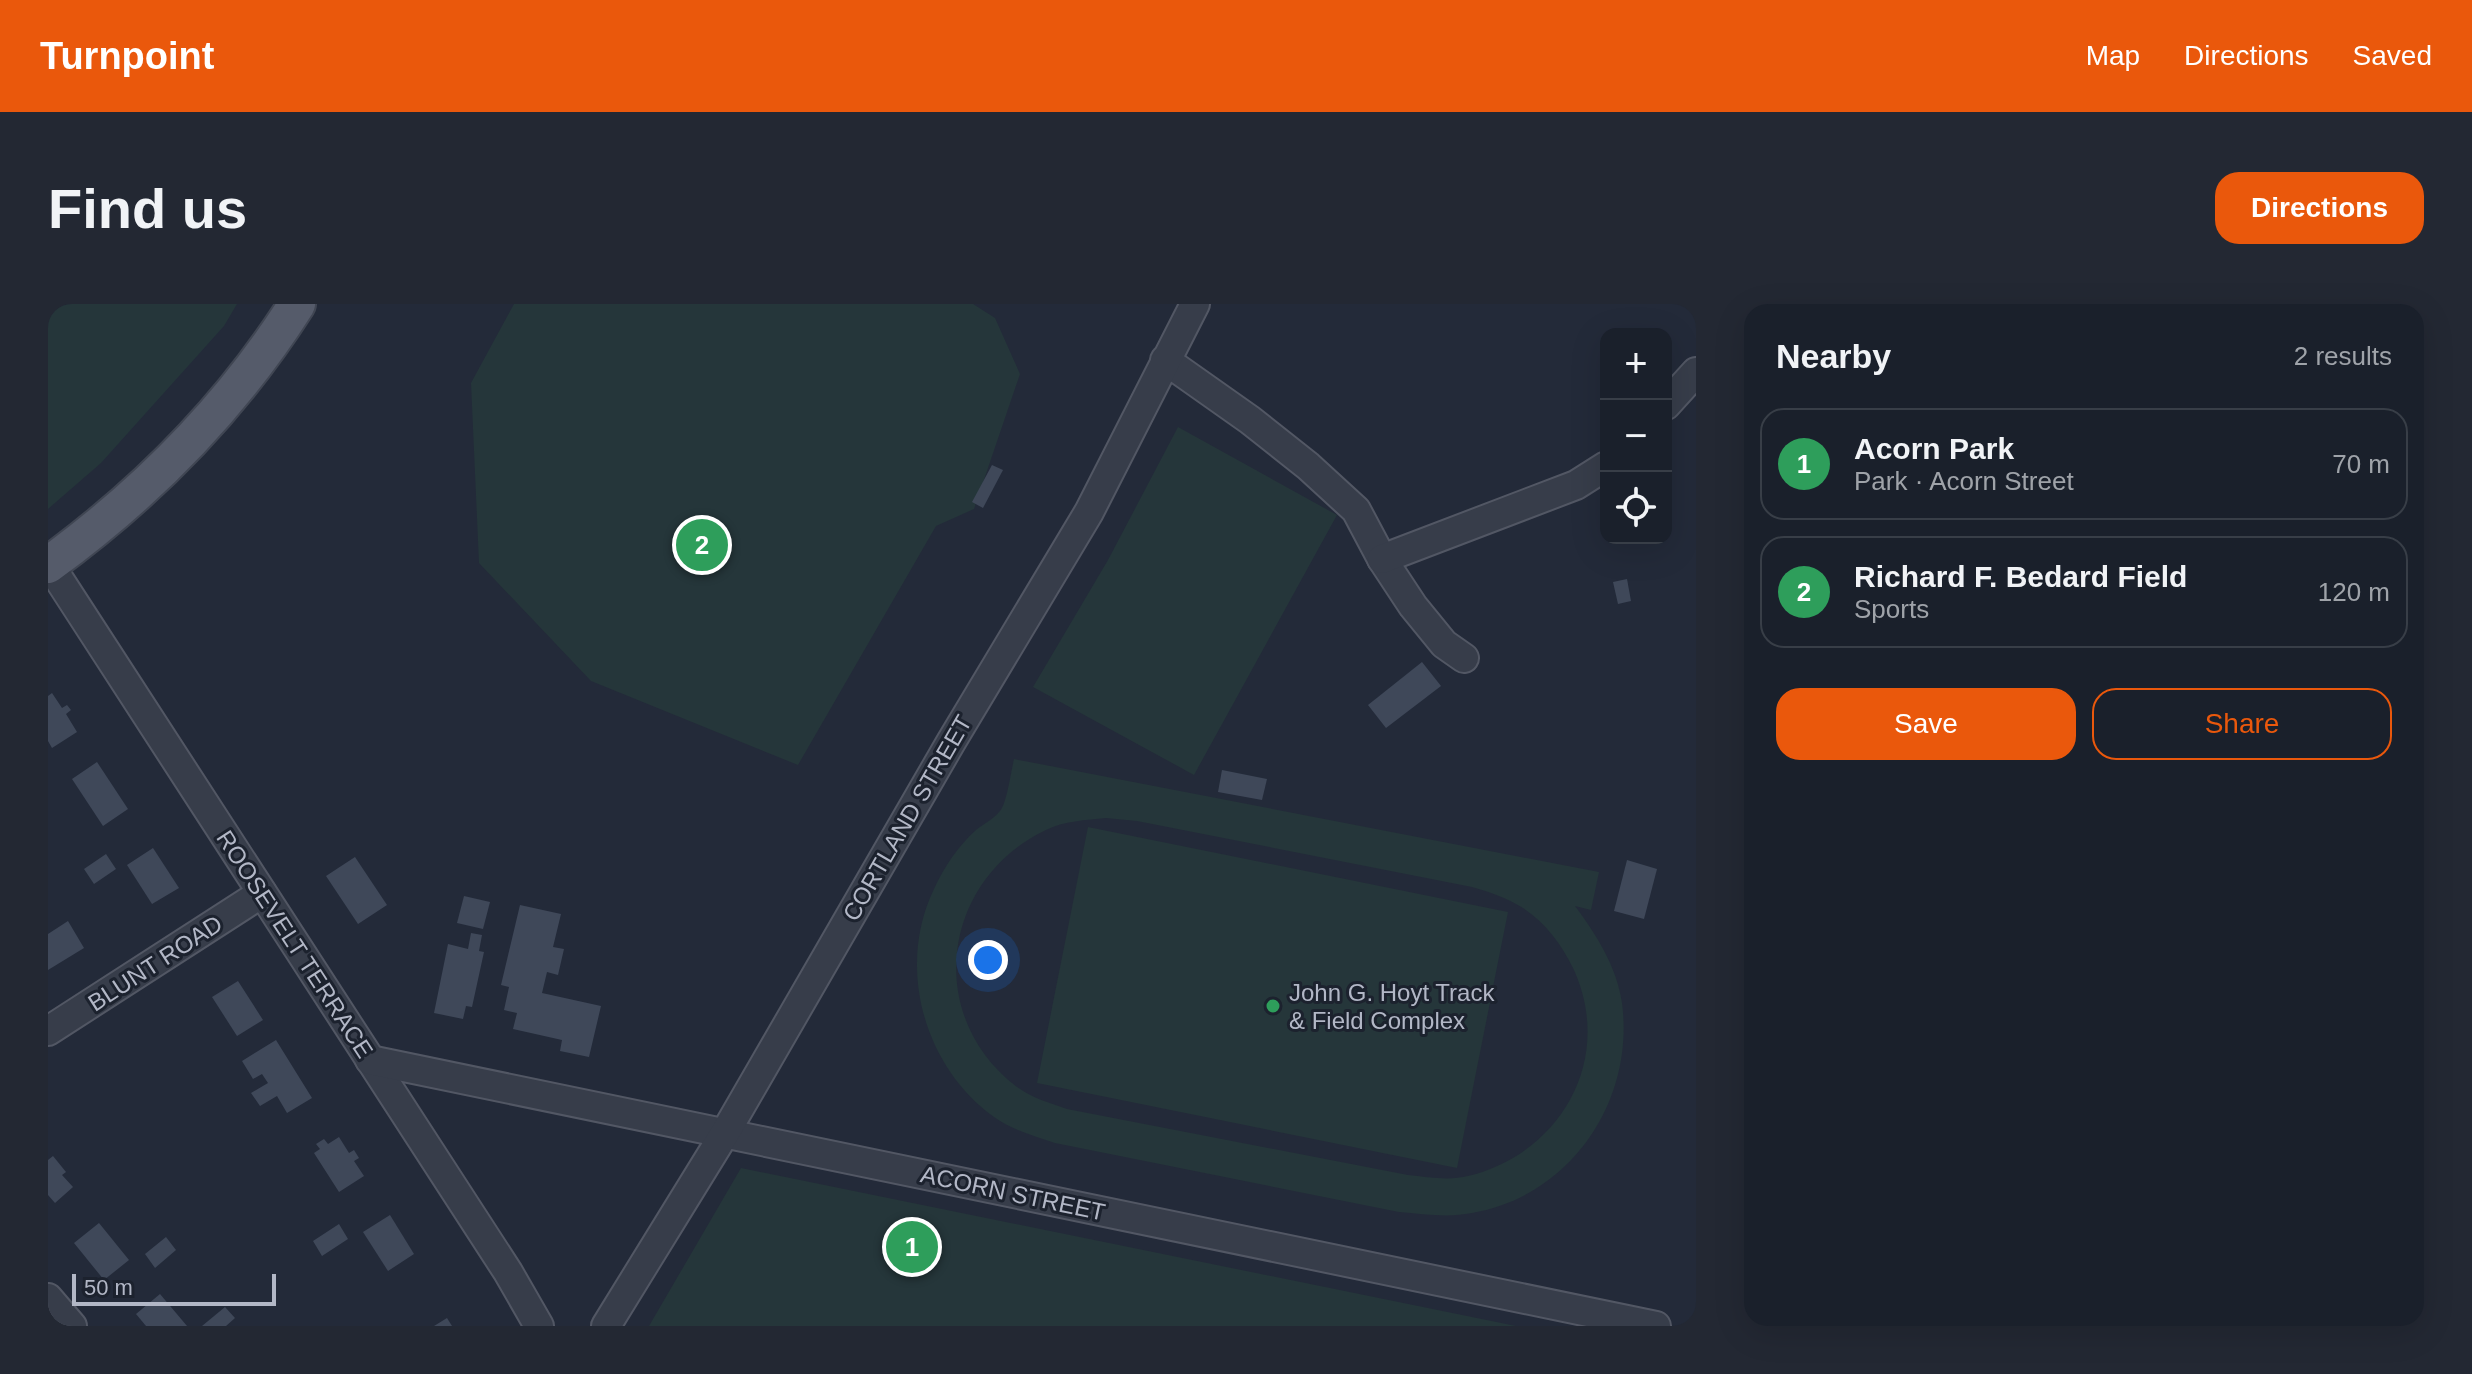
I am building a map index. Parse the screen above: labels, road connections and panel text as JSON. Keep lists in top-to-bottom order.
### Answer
{
  "streets": {
    "street": [
      "CORTLAND STREET",
      "ROOSEVELT TERRACE",
      "BLUNT ROAD",
      "ACORN STREET"
    ]
  },
  "crossings": [
    ["CORTLAND STREET", "ACORN STREET"],
    ["ROOSEVELT TERRACE", "BLUNT ROAD"],
    ["ROOSEVELT TERRACE", "ACORN STREET"]
  ],
  "places": ["John G. Hoyt Track & Field Complex"],
  "scale_bar": "50 m",
  "page": {
    "header": "Turnpoint",
    "nav": ["Map", "Directions", "Saved"],
    "buttons": [
      "Directions",
      ["Save", "Share"]
    ],
    "title": "Find us",
    "heading": ["Nearby", "2 results"],
    "map_buttons": ["+", "−"],
    "list": [
      {
        "mark": "1",
        "name": "Acorn Park",
        "note": "Park · Acorn Street",
        "value": "70 m"
      },
      {
        "mark": "2",
        "name": "Richard F. Bedard Field",
        "note": "Sports",
        "value": "120 m"
      }
    ],
    "pins": ["2", "1"],
    "scale": "50 m"
  }
}
